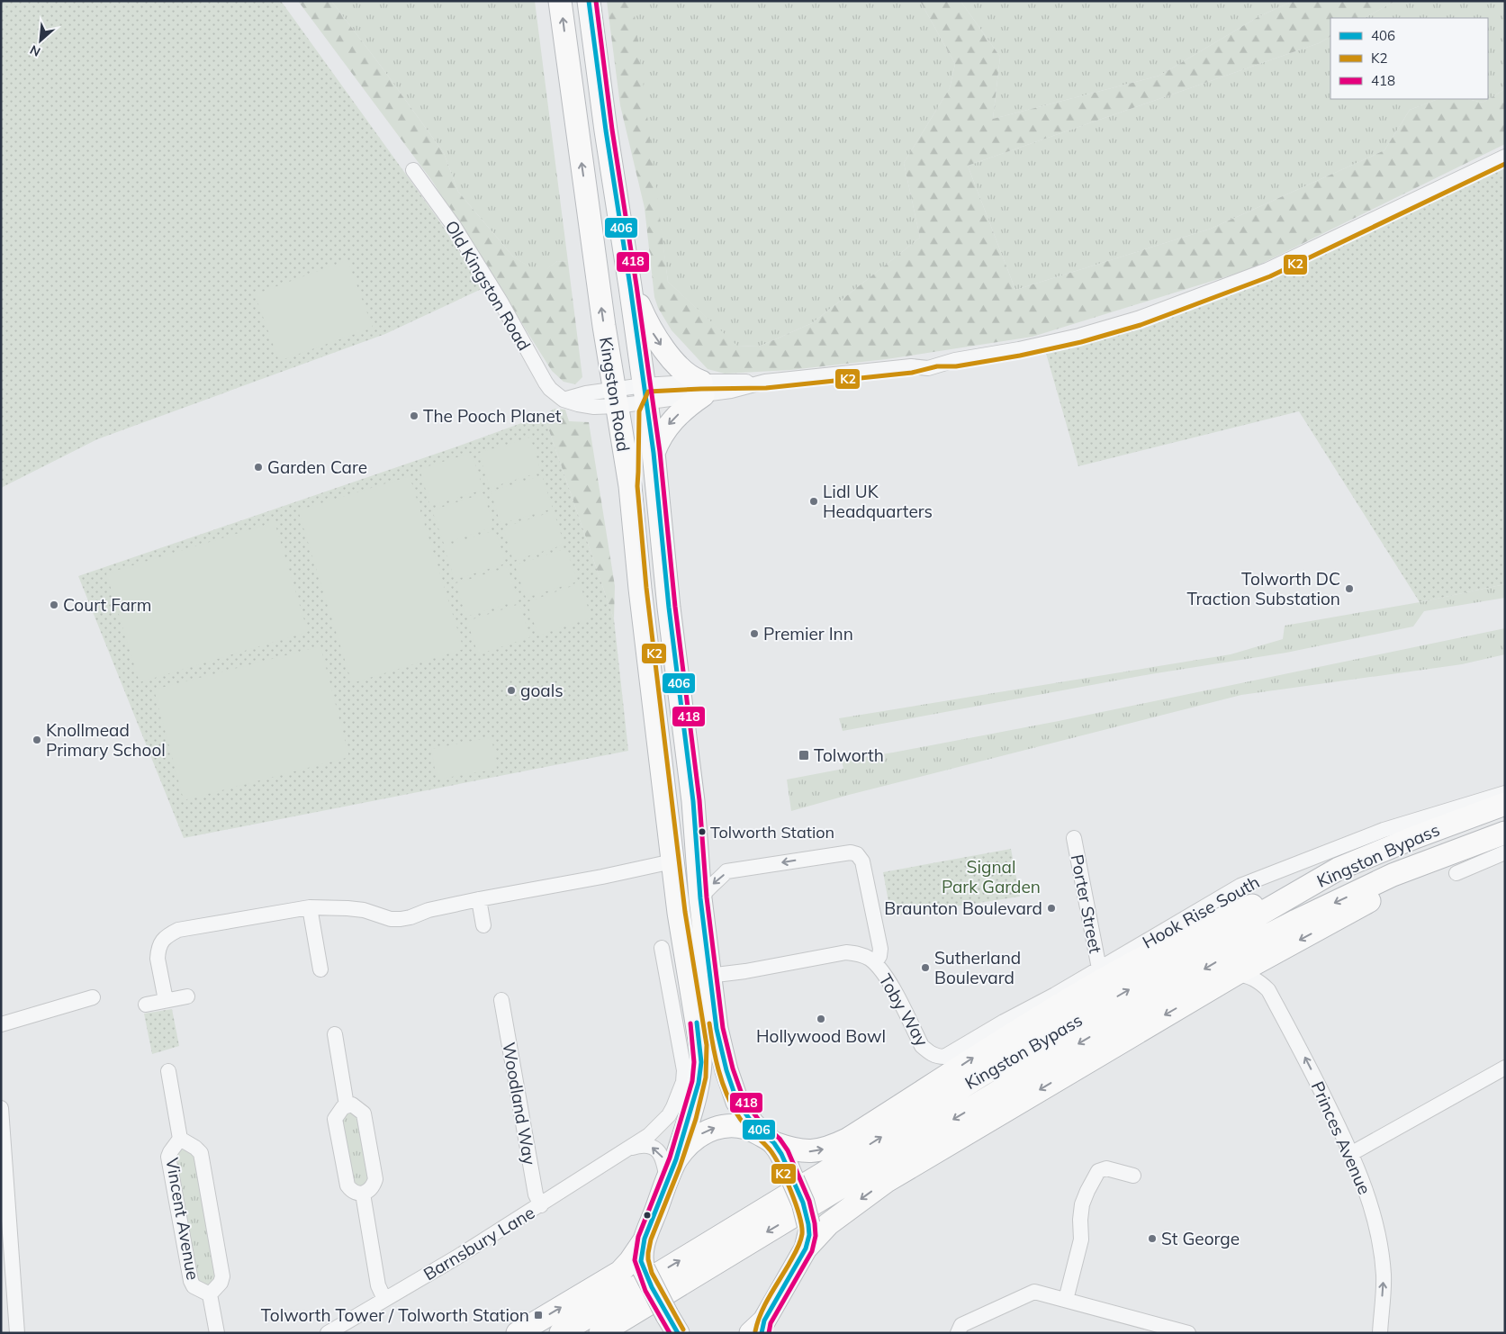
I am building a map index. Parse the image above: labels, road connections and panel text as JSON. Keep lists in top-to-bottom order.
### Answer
{
  "streets": {
    "highway": ["Kingston Road", "Kingston Bypass"],
    "street": [
      "Old Kingston Road",
      "Porter Street",
      "Hook Rise South",
      "Toby Way",
      "Woodland Way",
      "Princes Avenue",
      "Vincent Avenue",
      "Barnsbury Lane"
    ]
  },
  "crossings": [
    ["Old Kingston Road", "Kingston Road"],
    ["Kingston Road", "Toby Way"],
    ["Porter Street", "Hook Rise South"],
    ["Hook Rise South", "Toby Way"],
    ["Woodland Way", "Barnsbury Lane"]
  ],
  "one_way": ["Princes Avenue"],
  "parks": ["Signal Park Garden"],
  "places": {
    "other": [
      "The Pooch Planet",
      "Garden Care",
      "Lidl UK Headquarters",
      "Tolworth DC Traction Substation",
      "Court Farm",
      "Premier Inn",
      "goals",
      "Knollmead Primary School",
      "Tolworth Station",
      "Braunton Boulevard",
      "Sutherland Boulevard",
      "Hollywood Bowl",
      "St George"
    ],
    "transit": ["Tolworth", "Tolworth Tower / Tolworth Station"]
  },
  "lines": ["transit line 406", "transit line 418", "transit line K2"],
  "legend": ["406", "K2", "418"],
  "north": "bottom left"
}
